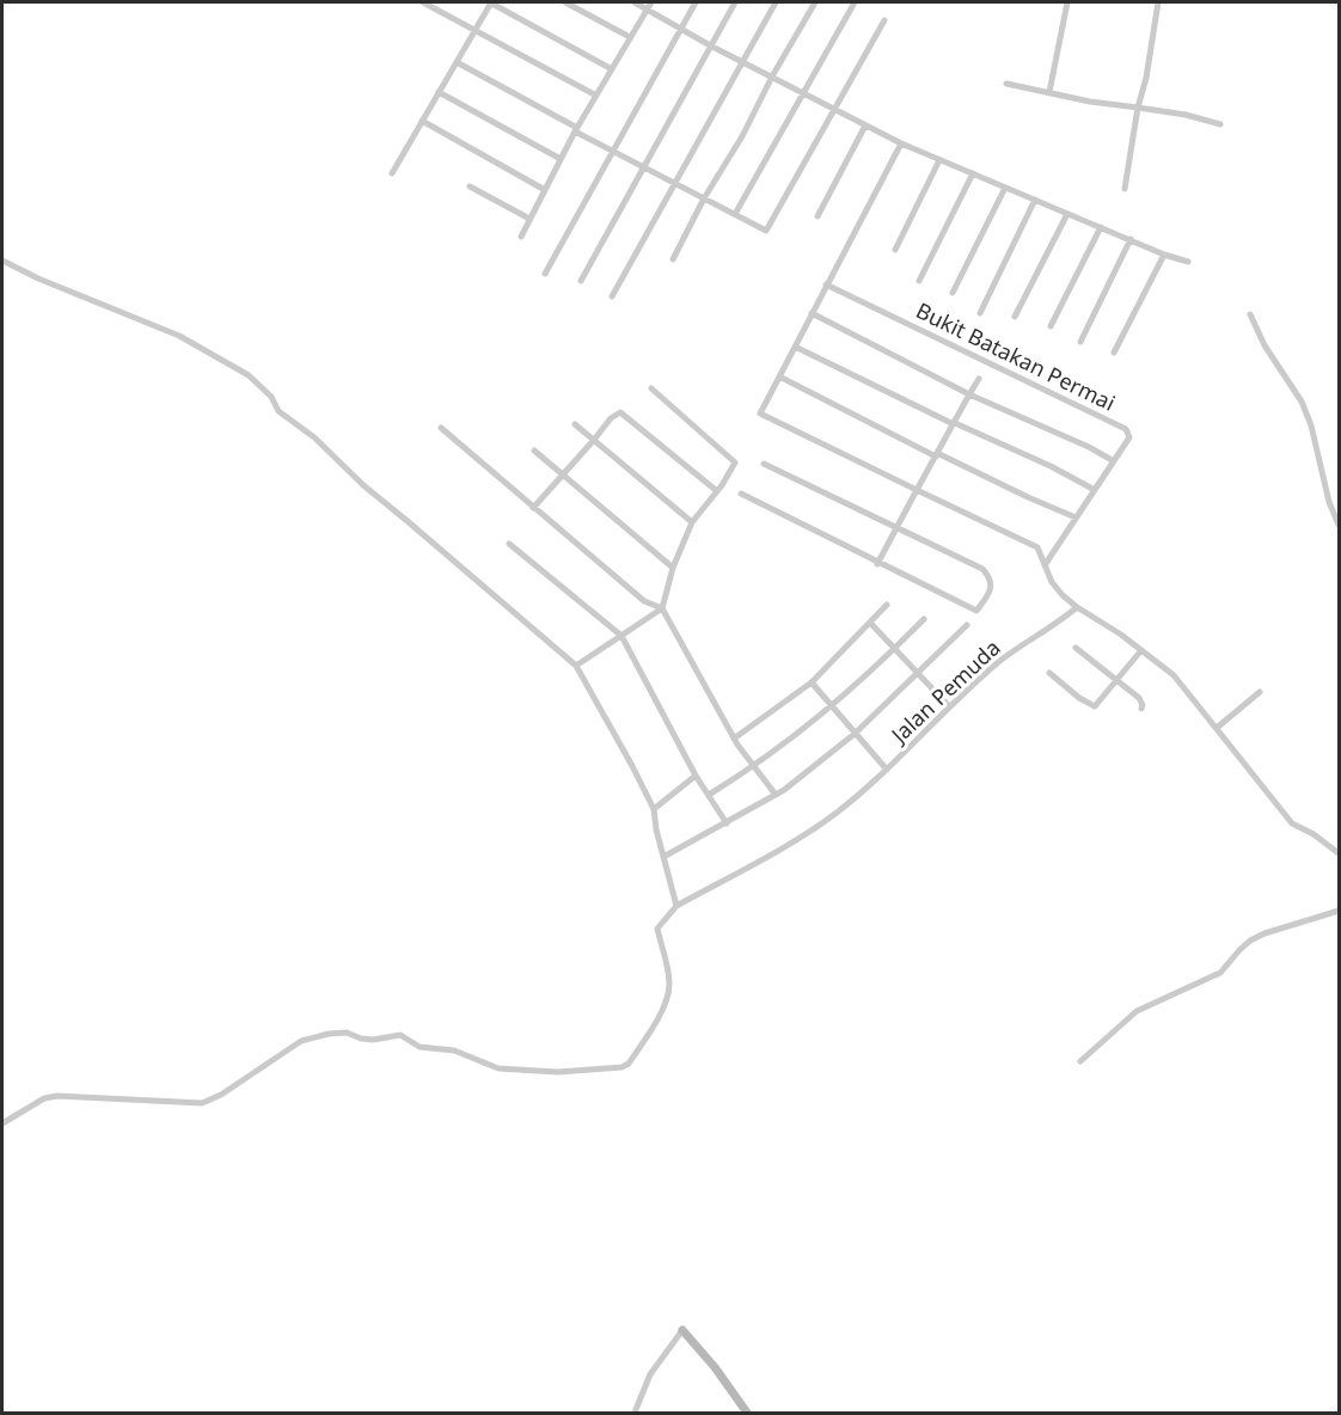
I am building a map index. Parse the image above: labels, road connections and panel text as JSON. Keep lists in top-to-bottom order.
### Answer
{
  "streets": {
    "street": ["Bukit Batakan Permai", "Jalan Pemuda"]
  }
}
